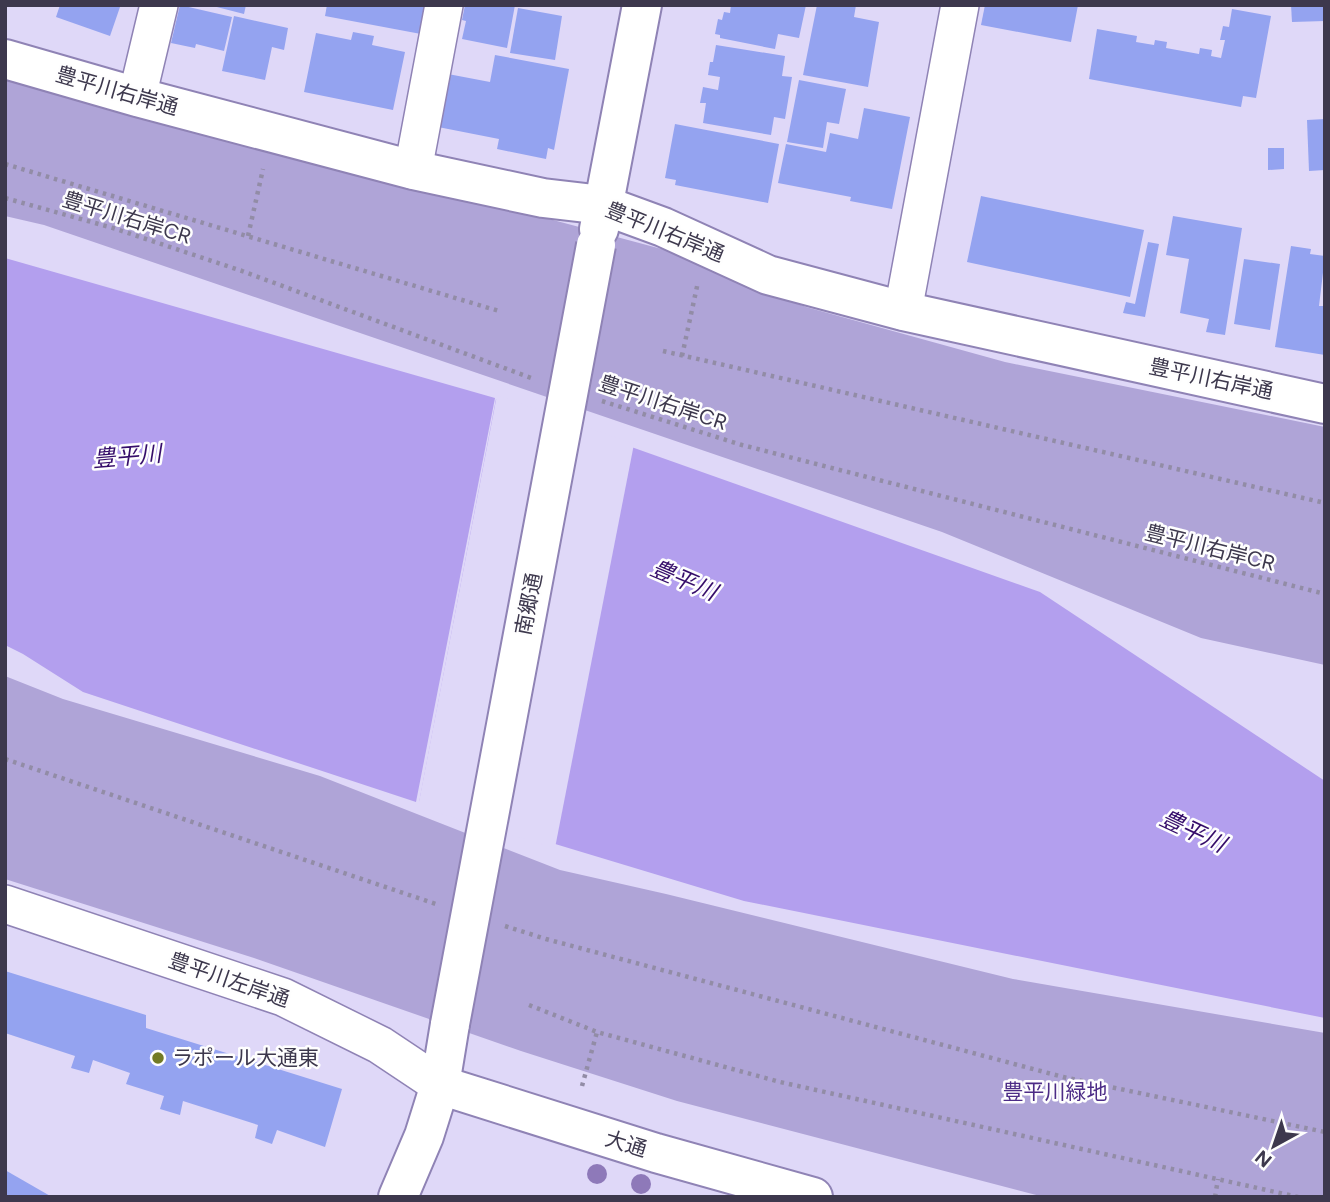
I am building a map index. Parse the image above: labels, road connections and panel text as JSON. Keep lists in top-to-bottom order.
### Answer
{
  "streets": {
    "street": [
      "豊平川右岸通",
      "南郷通",
      "豊平川左岸通",
      "大通"
    ],
    "path": ["豊平川右岸CR"]
  },
  "crossings": [
    ["豊平川右岸通", "南郷通"],
    ["南郷通", "豊平川左岸通"],
    ["南郷通", "大通"],
    ["豊平川左岸通", "大通"]
  ],
  "water": ["豊平川"],
  "parks": ["豊平川緑地"],
  "places": ["ラポール大通東"],
  "north": "bottom left"
}
